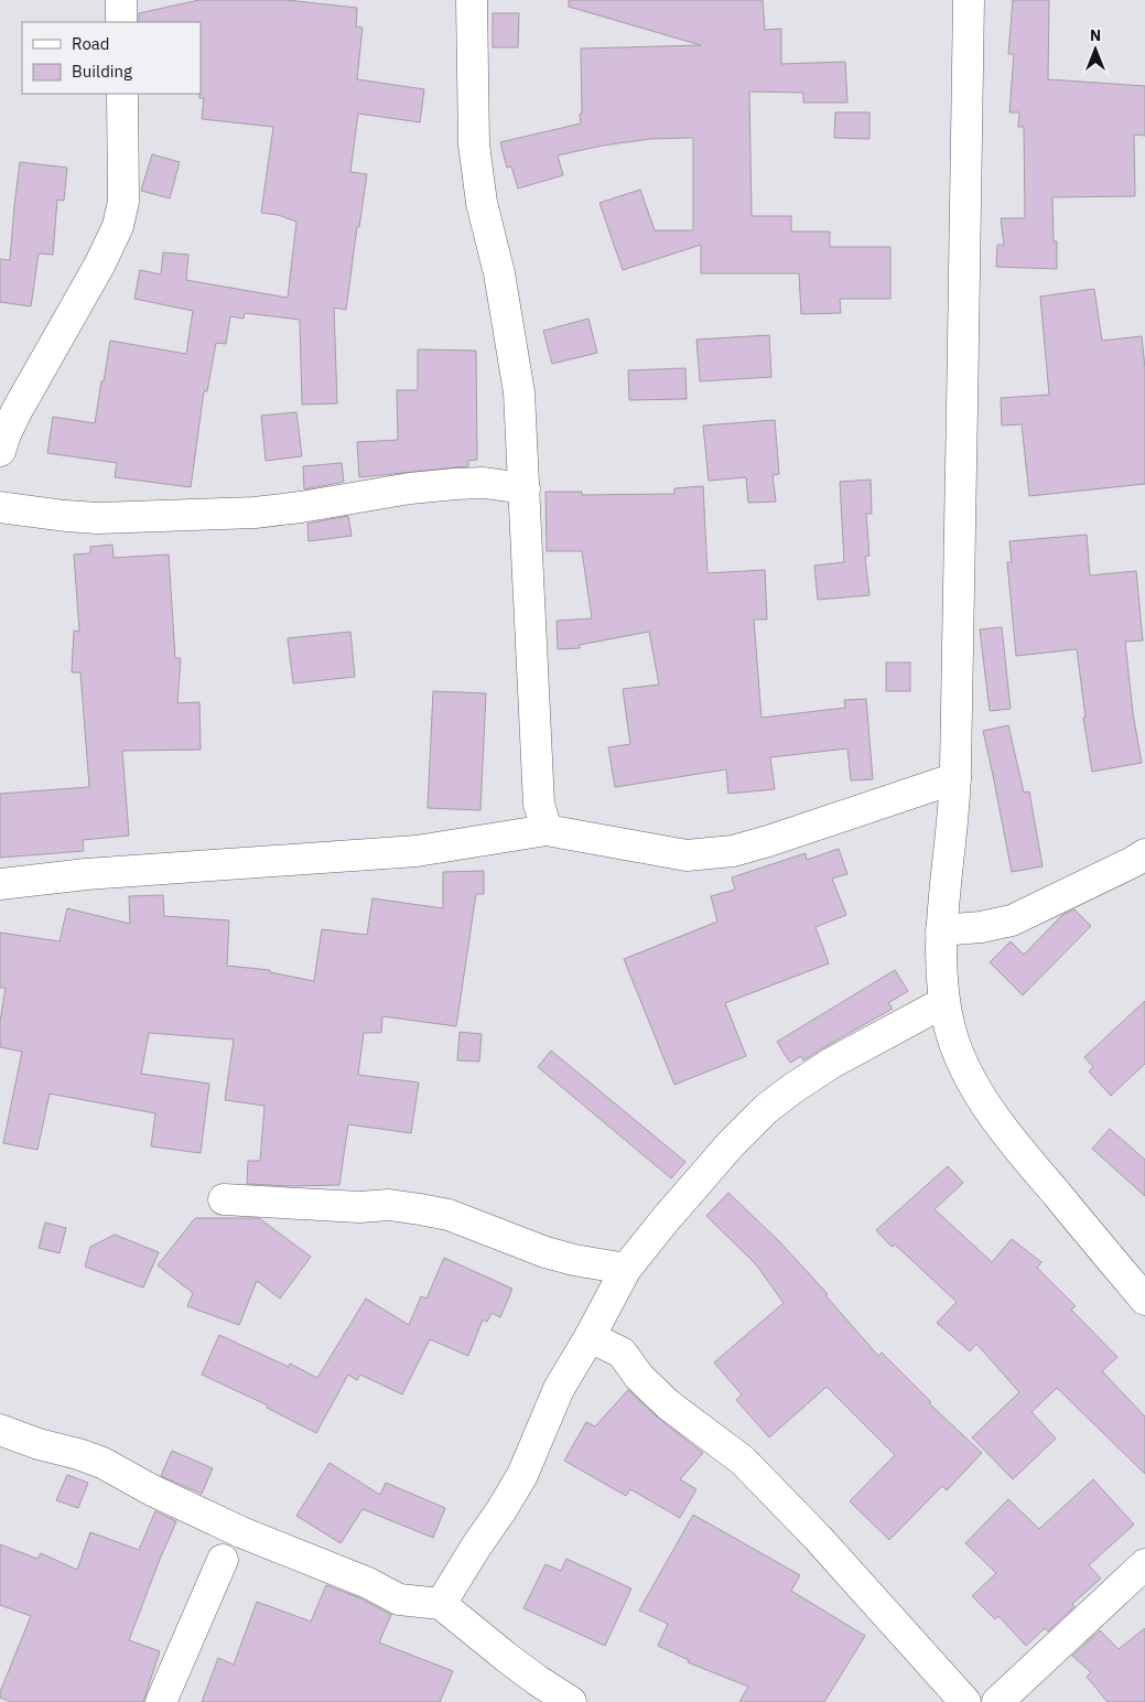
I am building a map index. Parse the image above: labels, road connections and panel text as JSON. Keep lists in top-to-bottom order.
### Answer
{
  "legend": ["Road", "Building"],
  "north": "top"
}
